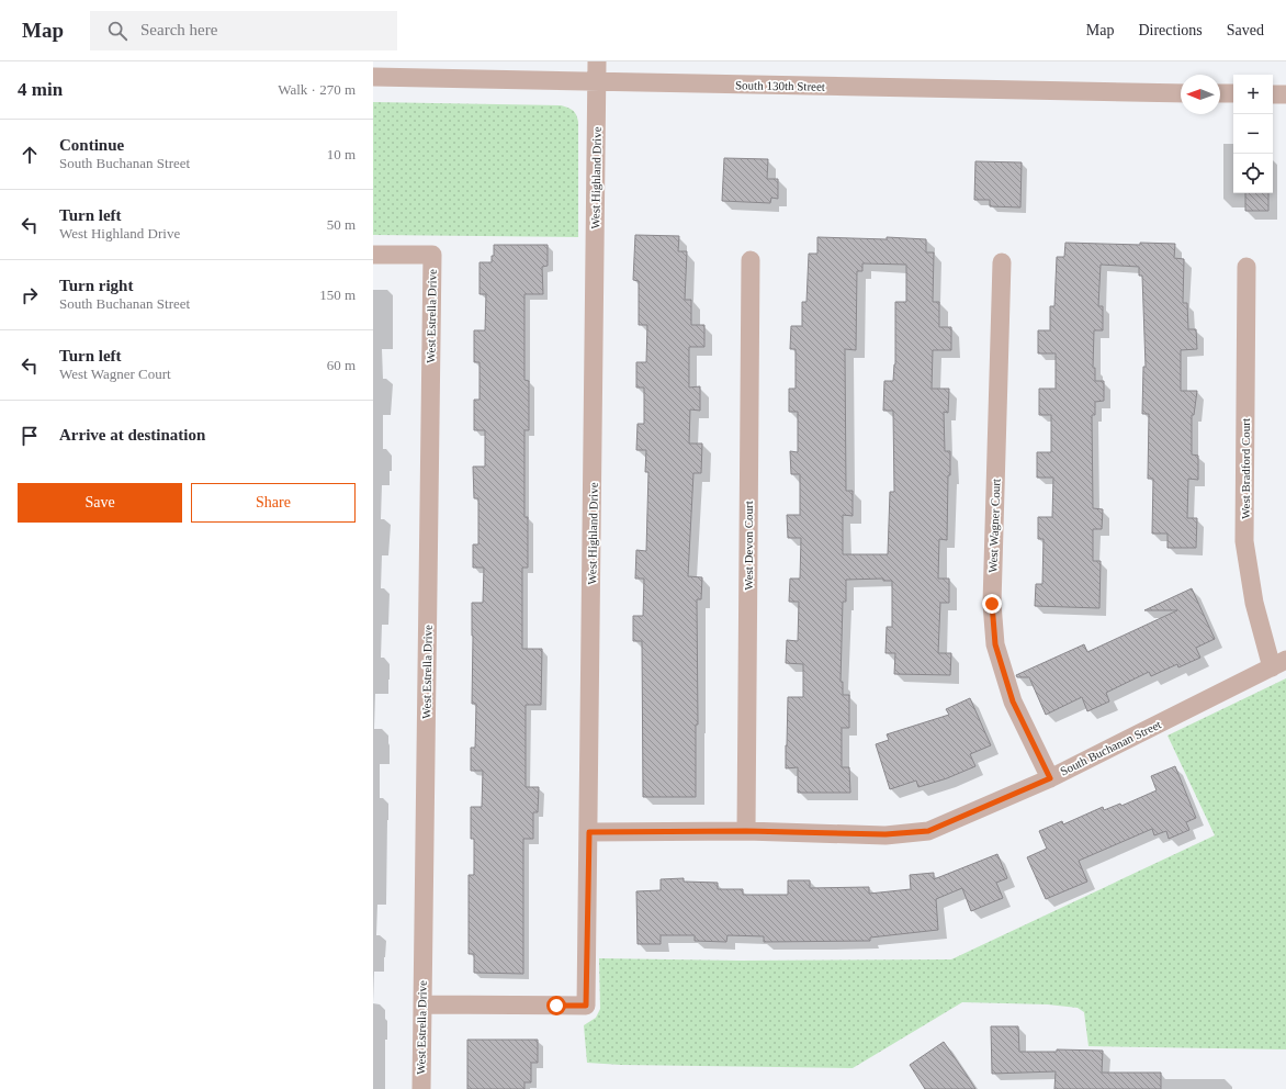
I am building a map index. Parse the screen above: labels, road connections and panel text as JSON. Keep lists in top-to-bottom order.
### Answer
{
  "streets": {
    "street": [
      "South 130th Street",
      "West Highland Drive",
      "West Estrella Drive",
      "West Bradford Court",
      "West Wagner Court",
      "West Devon Court",
      "South Buchanan Street"
    ]
  },
  "crossings": [
    ["South 130th Street", "West Highland Drive"],
    ["West Highland Drive", "West Estrella Drive"],
    ["West Highland Drive", "South Buchanan Street"],
    ["West Bradford Court", "South Buchanan Street"],
    ["West Wagner Court", "South Buchanan Street"],
    ["West Devon Court", "South Buchanan Street"]
  ],
  "north": "left",
  "page": {
    "header": "Map",
    "search": "Search here",
    "nav": ["Map", "Directions", "Saved"],
    "heading": ["4 min", "Walk · 270 m"],
    "map_buttons": ["+", "−"],
    "list": [
      ["Continue", "South Buchanan Street", "10 m"],
      ["Turn left", "West Highland Drive", "50 m"],
      ["Turn right", "South Buchanan Street", "150 m"],
      ["Turn left", "West Wagner Court", "60 m"],
      "Arrive at destination"
    ],
    "buttons": ["Save", "Share"]
  }
}
